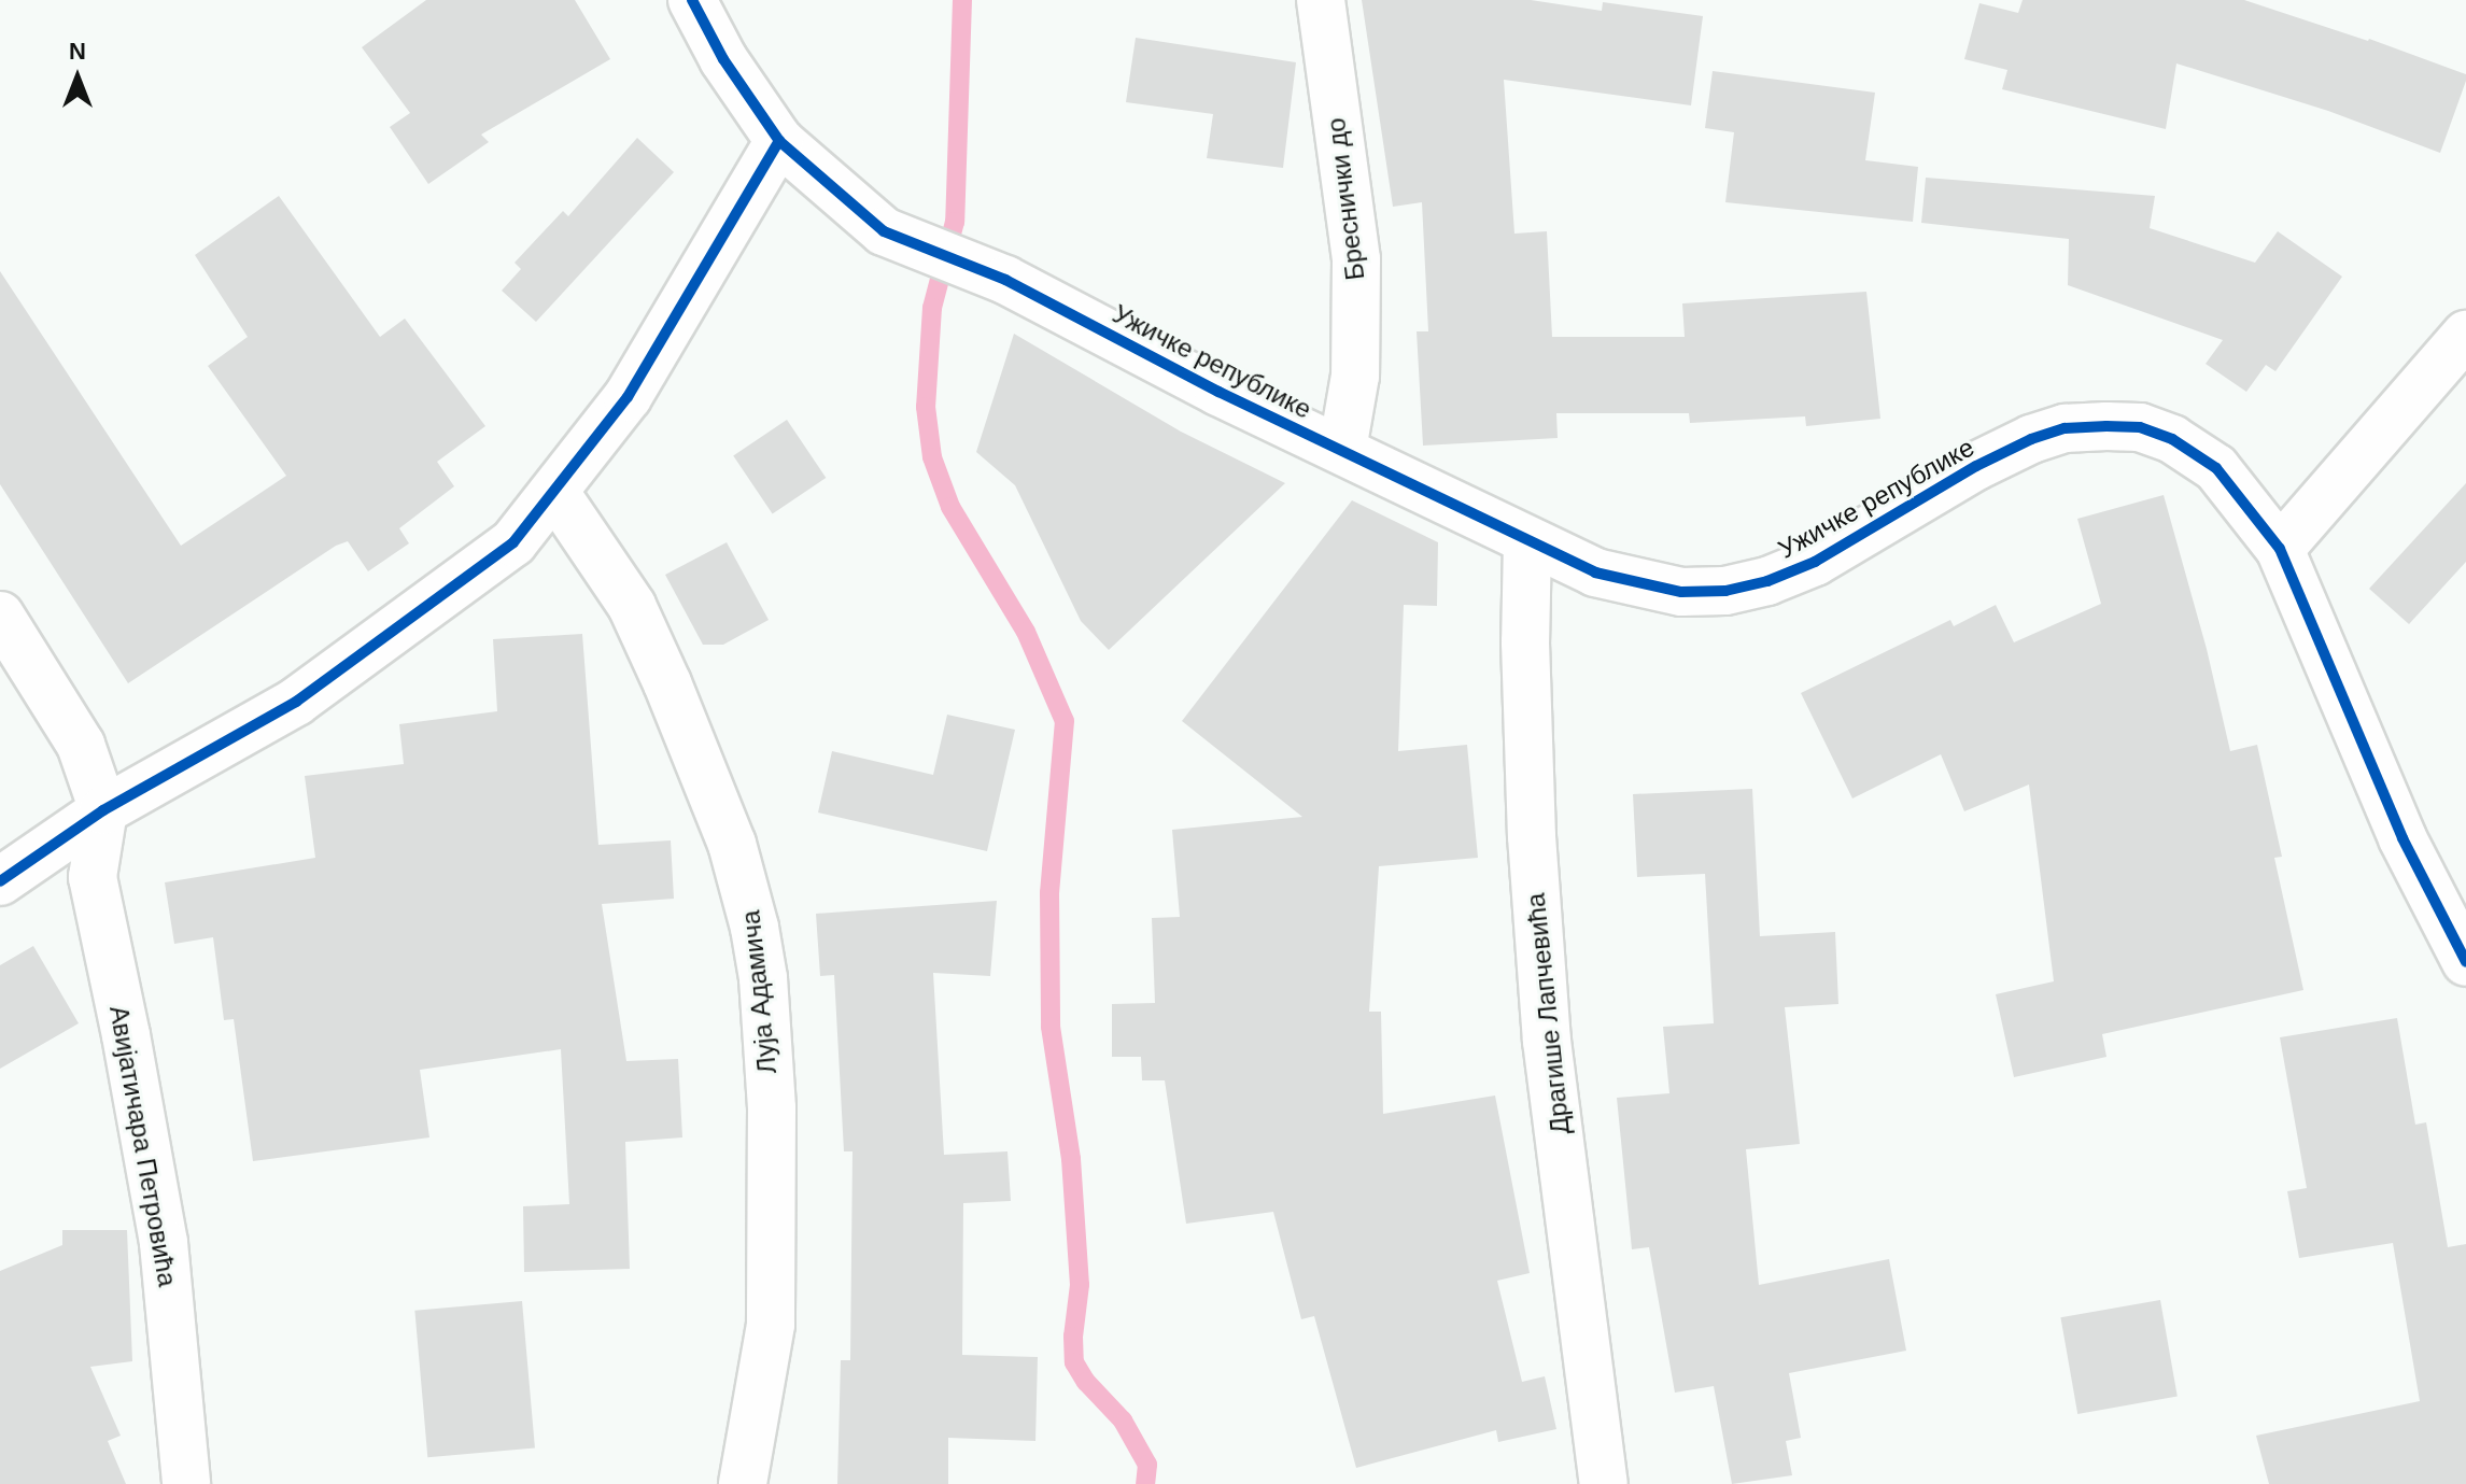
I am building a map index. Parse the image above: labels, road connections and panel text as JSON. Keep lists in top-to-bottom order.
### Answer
{
  "streets": {
    "street": [
      "Бреснички до",
      "Ужичке републике",
      "Луја Адамича",
      "Драгише Лапчевића",
      "Авијатичара Петровића"
    ]
  },
  "crossings": [
    ["Бреснички до", "Ужичке републике"],
    ["Ужичке републике", "Драгише Лапчевића"]
  ],
  "north": "top"
}
